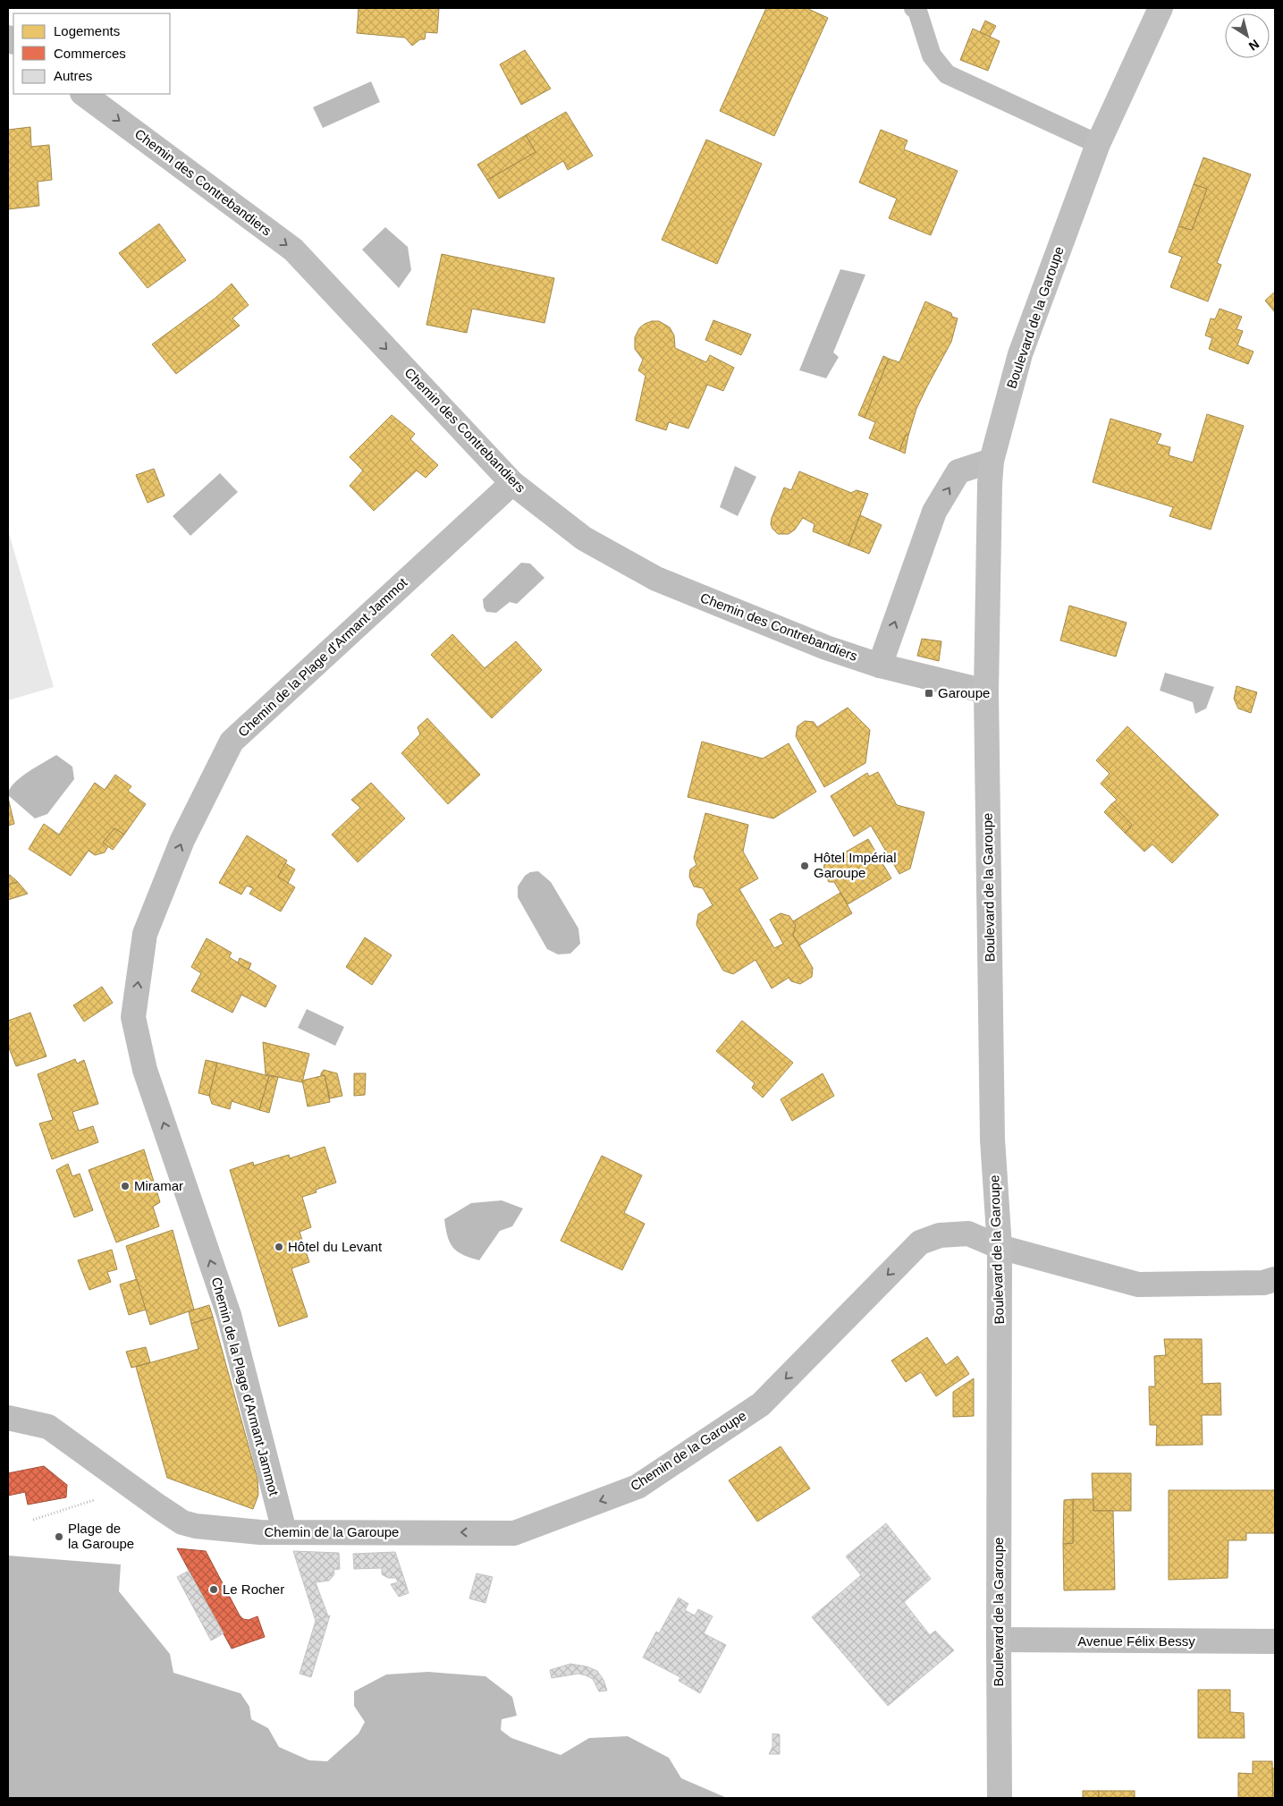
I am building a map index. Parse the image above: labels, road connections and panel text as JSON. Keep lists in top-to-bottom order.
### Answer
{
  "streets": {
    "street": [
      "Chemin des Contrebandiers",
      "Boulevard de la Garoupe",
      "Chemin de la Plage d'Armant Jammot",
      "Chemin de la Garoupe",
      "Avenue Félix Bessy"
    ]
  },
  "crossings": [
    ["Chemin des Contrebandiers", "Boulevard de la Garoupe"],
    ["Chemin des Contrebandiers", "Chemin de la Plage d'Armant Jammot"],
    ["Boulevard de la Garoupe", "Chemin de la Garoupe"],
    ["Boulevard de la Garoupe", "Avenue Félix Bessy"],
    ["Chemin de la Plage d'Armant Jammot", "Chemin de la Garoupe"]
  ],
  "one_way": ["Chemin des Contrebandiers", "Chemin de la Plage d'Armant Jammot", "Chemin de la Garoupe"],
  "places": {
    "transit": ["Garoupe"],
    "other": [
      "Hôtel Impérial Garoupe",
      "Miramar",
      "Hôtel du Levant",
      "Plage de la Garoupe",
      "Le Rocher"
    ]
  },
  "legend": ["Logements", "Commerces", "Autres"],
  "north": "bottom right"
}
